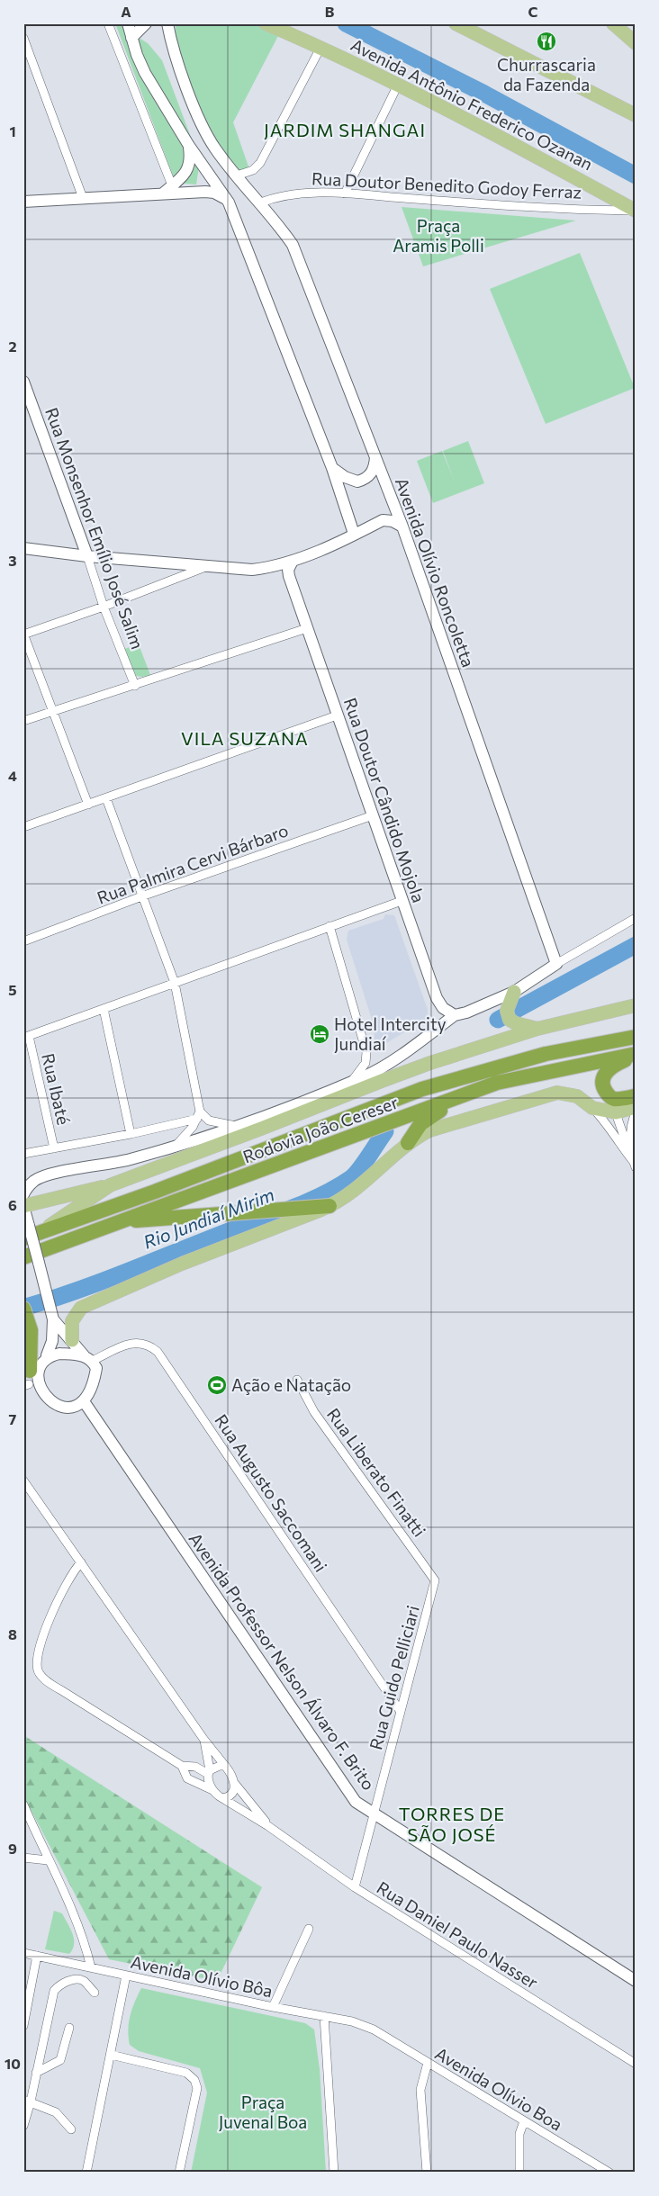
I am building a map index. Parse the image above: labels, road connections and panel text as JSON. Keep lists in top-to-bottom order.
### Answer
{
  "streets": {
    "highway": ["Rodovia João Cereser"],
    "main road": ["Avenida Antônio Frederico Ozanan"],
    "street": [
      "Rua Doutor Benedito Godoy Ferraz",
      "Rua Monsenhor Emílio José Salim",
      "Avenida Olívio Roncoletta",
      "Rua Doutor Cândido Mojola",
      "Rua Palmira Cervi Bárbaro",
      "Rua Ibaté",
      "Rua Liberato Finatti",
      "Rua Augusto Saccomani",
      "Avenida Professor Nelson Álvaro F. Brito",
      "Rua Guido Pelliciari",
      "Rua Daniel Paulo Nasser",
      "Avenida Olívio Bôa",
      "Avenida Olívio Boa"
    ]
  },
  "crossings": [
    ["Avenida Antônio Frederico Ozanan", "Rua Doutor Benedito Godoy Ferraz"],
    ["Rua Doutor Benedito Godoy Ferraz", "Avenida Olívio Roncoletta"],
    ["Rua Doutor Cândido Mojola", "Rua Palmira Cervi Bárbaro"],
    ["Rua Liberato Finatti", "Rua Guido Pelliciari"],
    ["Rua Augusto Saccomani", "Avenida Professor Nelson Álvaro F. Brito"],
    ["Rua Augusto Saccomani", "Rua Guido Pelliciari"],
    ["Avenida Professor Nelson Álvaro F. Brito", "Rua Guido Pelliciari"],
    ["Rua Guido Pelliciari", "Rua Daniel Paulo Nasser"],
    ["Avenida Olívio Bôa", "Avenida Olívio Boa"]
  ],
  "districts": ["JARDIM SHANGAI", "VILA SUZANA", "TORRES DE SÃO JOSÉ"],
  "water": ["Rio Jundiaí Mirim"],
  "parks": ["Praça Aramis Polli", "Praça Juvenal Boa"],
  "places": {
    "restaurant": ["Churrascaria da Fazenda"],
    "hotel": ["Hotel Intercity Jundiaí"],
    "sports": ["Ação e Natação"]
  },
  "grid": {
    "columns": ["A", "B", "C"],
    "rows": [
      "1",
      "2",
      "3",
      "4",
      "5",
      "6",
      "7",
      "8",
      "9",
      "10"
    ]
  }
}
